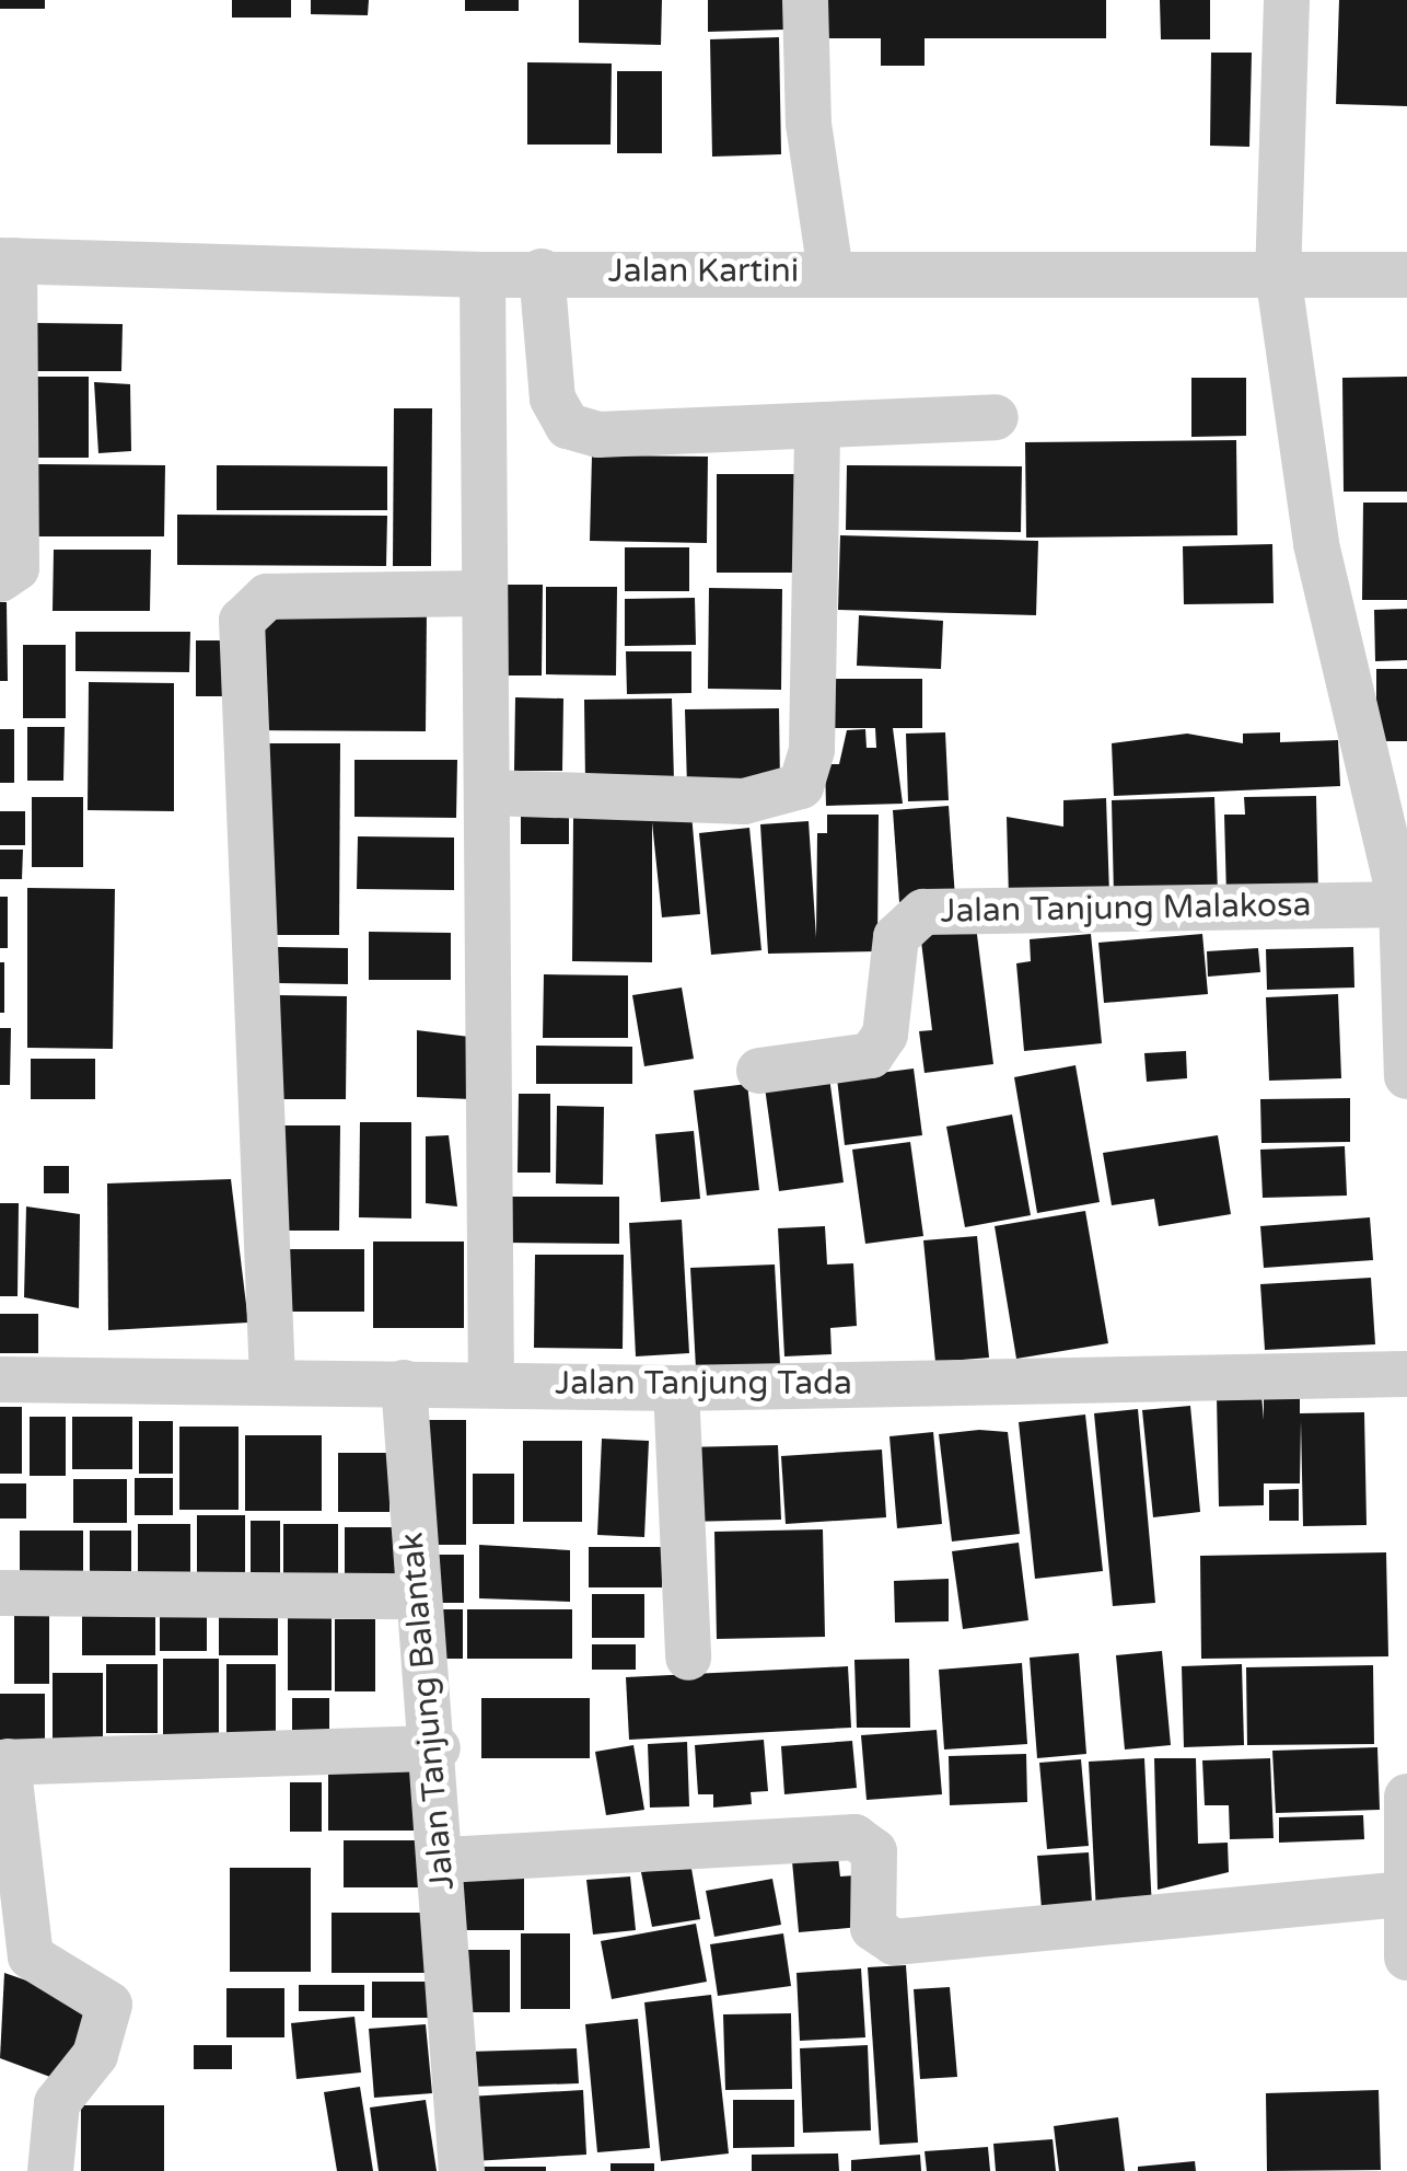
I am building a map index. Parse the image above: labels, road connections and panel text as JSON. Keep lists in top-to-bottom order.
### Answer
{
  "streets": {
    "street": [
      "Jalan Kartini",
      "Jalan Tanjung Malakosa",
      "Jalan Tanjung Tada",
      "Jalan Tanjung Balantak"
    ]
  },
  "crossings": [
    ["Jalan Tanjung Tada", "Jalan Tanjung Balantak"]
  ]
}
